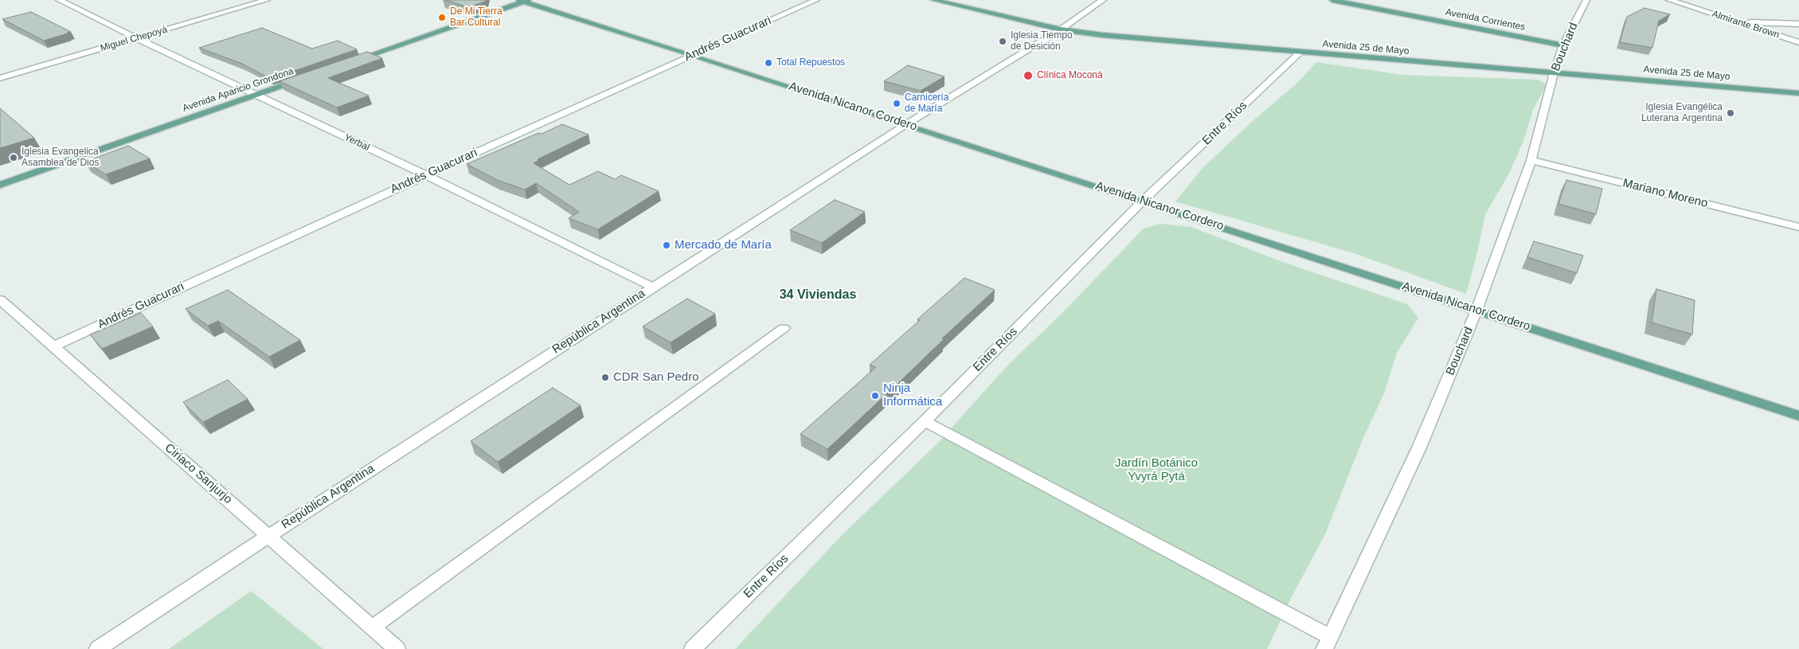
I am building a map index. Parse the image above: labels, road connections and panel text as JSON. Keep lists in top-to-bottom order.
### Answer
{
  "streets": {
    "main road": [
      "Avenida Corrientes",
      "Avenida 25 de Mayo",
      "Avenida Aparicio Grondona",
      "Avenida Nicanor Cordero"
    ],
    "street": [
      "Almirante Brown",
      "Miguel Chepoyá",
      "Andrés Guacurari",
      "Bouchard",
      "Entre Ríos",
      "Yerbal",
      "Mariano Moreno",
      "República Argentina",
      "Ciriaco Sanjurjo"
    ]
  },
  "crossings": [
    ["Avenida Corrientes", "Bouchard"],
    ["Miguel Chepoyá", "Yerbal"],
    ["Andrés Guacurari", "Avenida Nicanor Cordero"],
    ["Andrés Guacurari", "Yerbal"],
    ["Andrés Guacurari", "Ciriaco Sanjurjo"],
    ["Bouchard", "Avenida 25 de Mayo"],
    ["Bouchard", "Avenida Nicanor Cordero"],
    ["Bouchard", "Mariano Moreno"],
    ["Avenida 25 de Mayo", "Entre Ríos"],
    ["Avenida 25 de Mayo", "República Argentina"],
    ["Avenida Aparicio Grondona", "Yerbal"],
    ["Avenida Nicanor Cordero", "Entre Ríos"],
    ["Avenida Nicanor Cordero", "República Argentina"],
    ["Yerbal", "República Argentina"],
    ["República Argentina", "Ciriaco Sanjurjo"]
  ],
  "districts": ["34 Viviendas"],
  "parks": ["Jardín Botánico Yvyrá Pytá"],
  "places": [
    "De Mi Tierra Bar Cultural",
    "Iglesia Tiempo de Desición",
    "Total Repuestos",
    "Clínica Moconá",
    "Carnicería de María",
    "Iglesia Evangélica Luterana Argentina",
    "Iglesia Evangelica Asamblea de Dios",
    "Mercado de María",
    "CDR San Pedro",
    "Ninja Informática"
  ]
}
